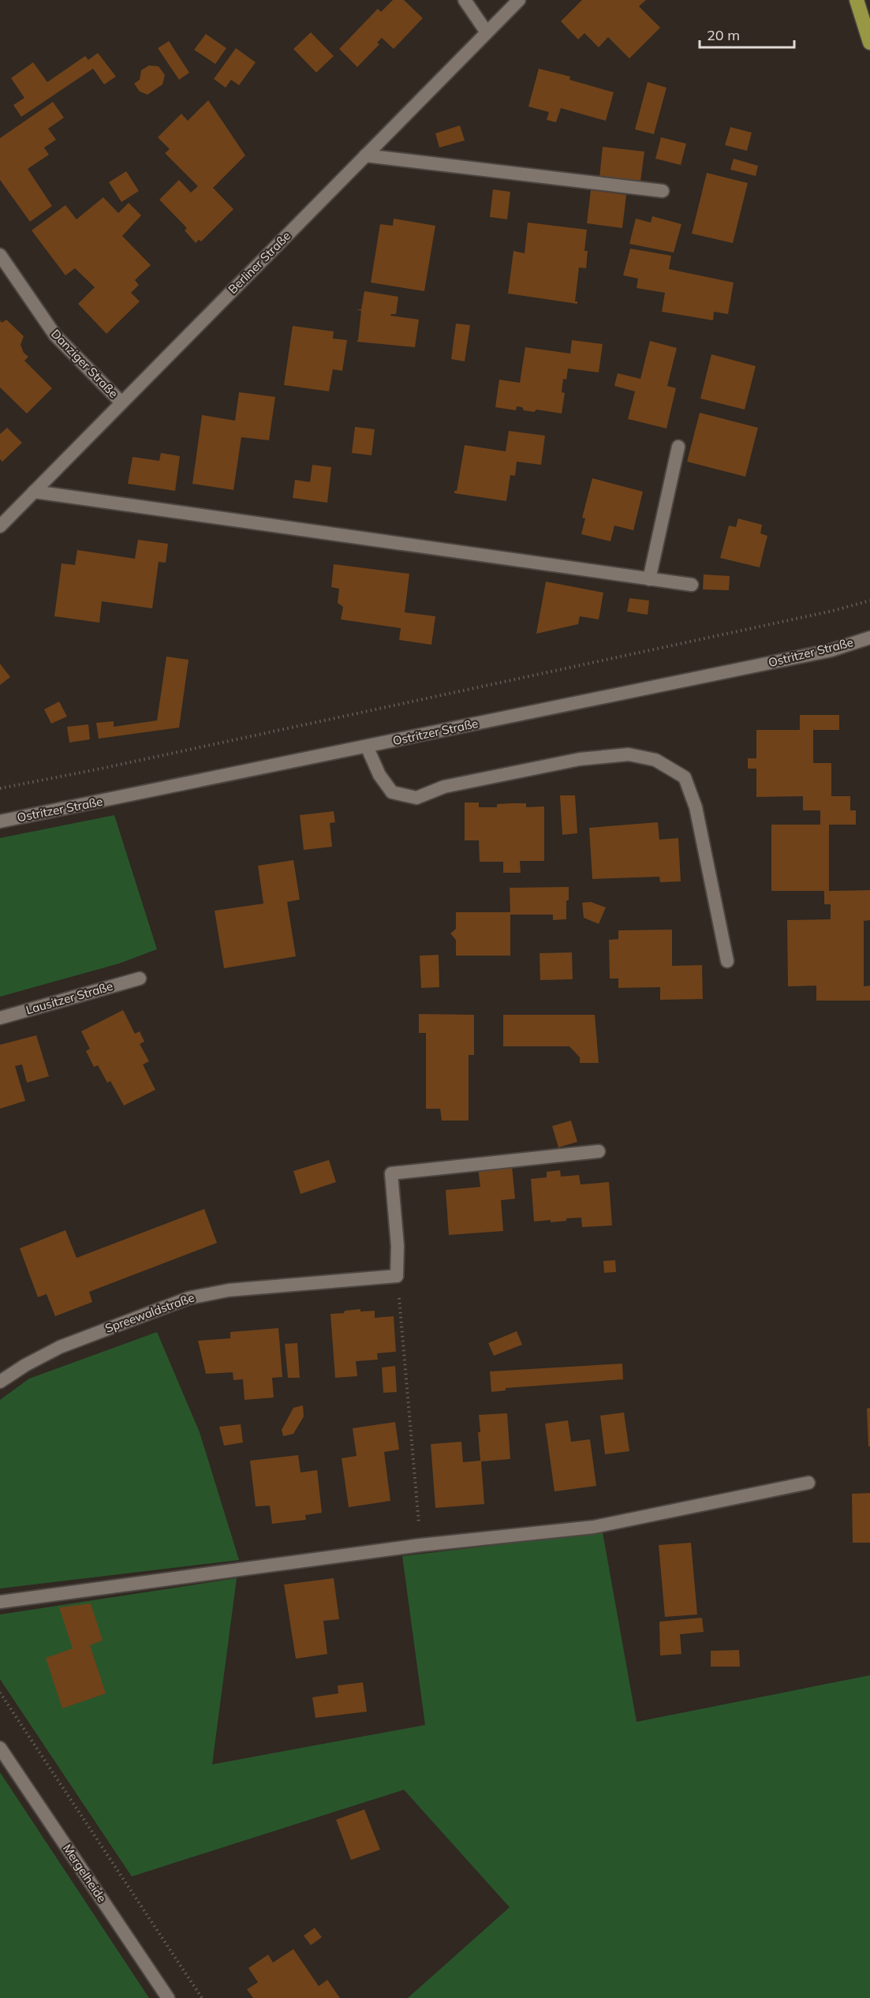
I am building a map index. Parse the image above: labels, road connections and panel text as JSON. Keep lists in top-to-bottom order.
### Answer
{
  "streets": {
    "street": [
      "Berliner Straße",
      "Danziger Straße",
      "Ostritzer Straße",
      "Lausitzer Straße",
      "Spreewaldstraße",
      "Mergelheide"
    ]
  },
  "crossings": [
    ["Berliner Straße", "Danziger Straße"]
  ],
  "scale_bar": "20 m"
}
